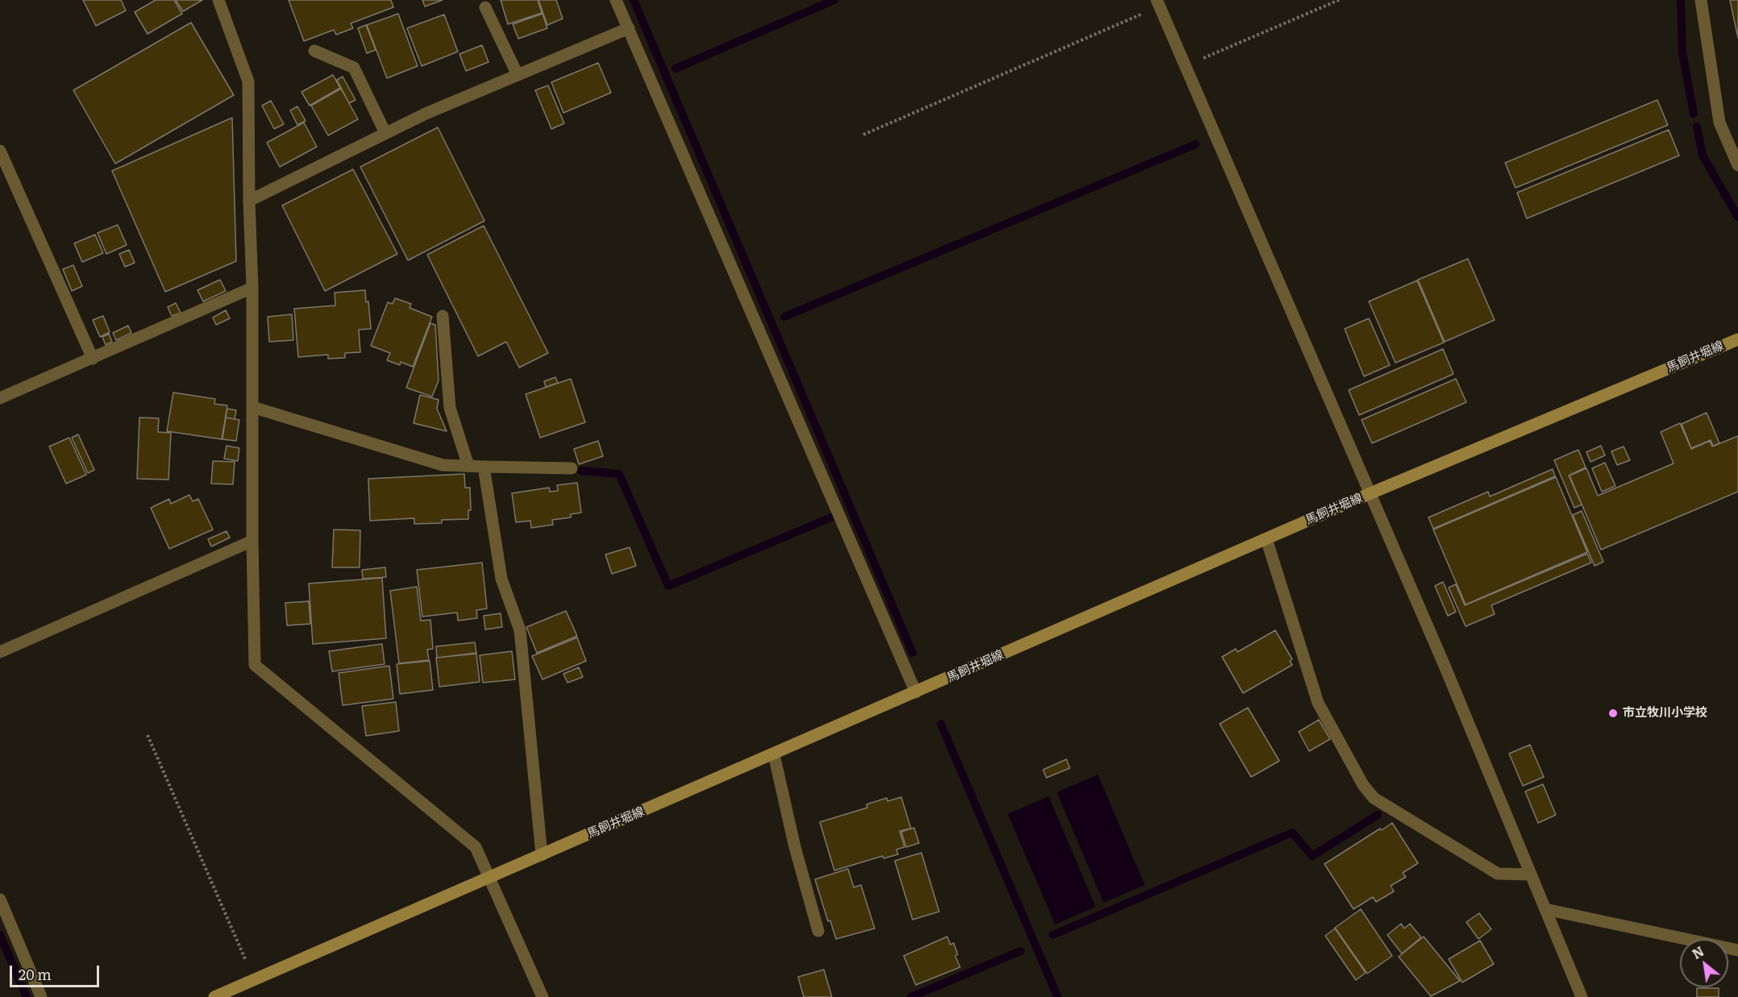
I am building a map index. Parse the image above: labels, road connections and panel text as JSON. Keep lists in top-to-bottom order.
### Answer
{
  "streets": {
    "main road": ["馬飼井堀線"]
  },
  "places": ["市立牧川小学校"],
  "scale_bar": "20 m",
  "north": "top left"
}
